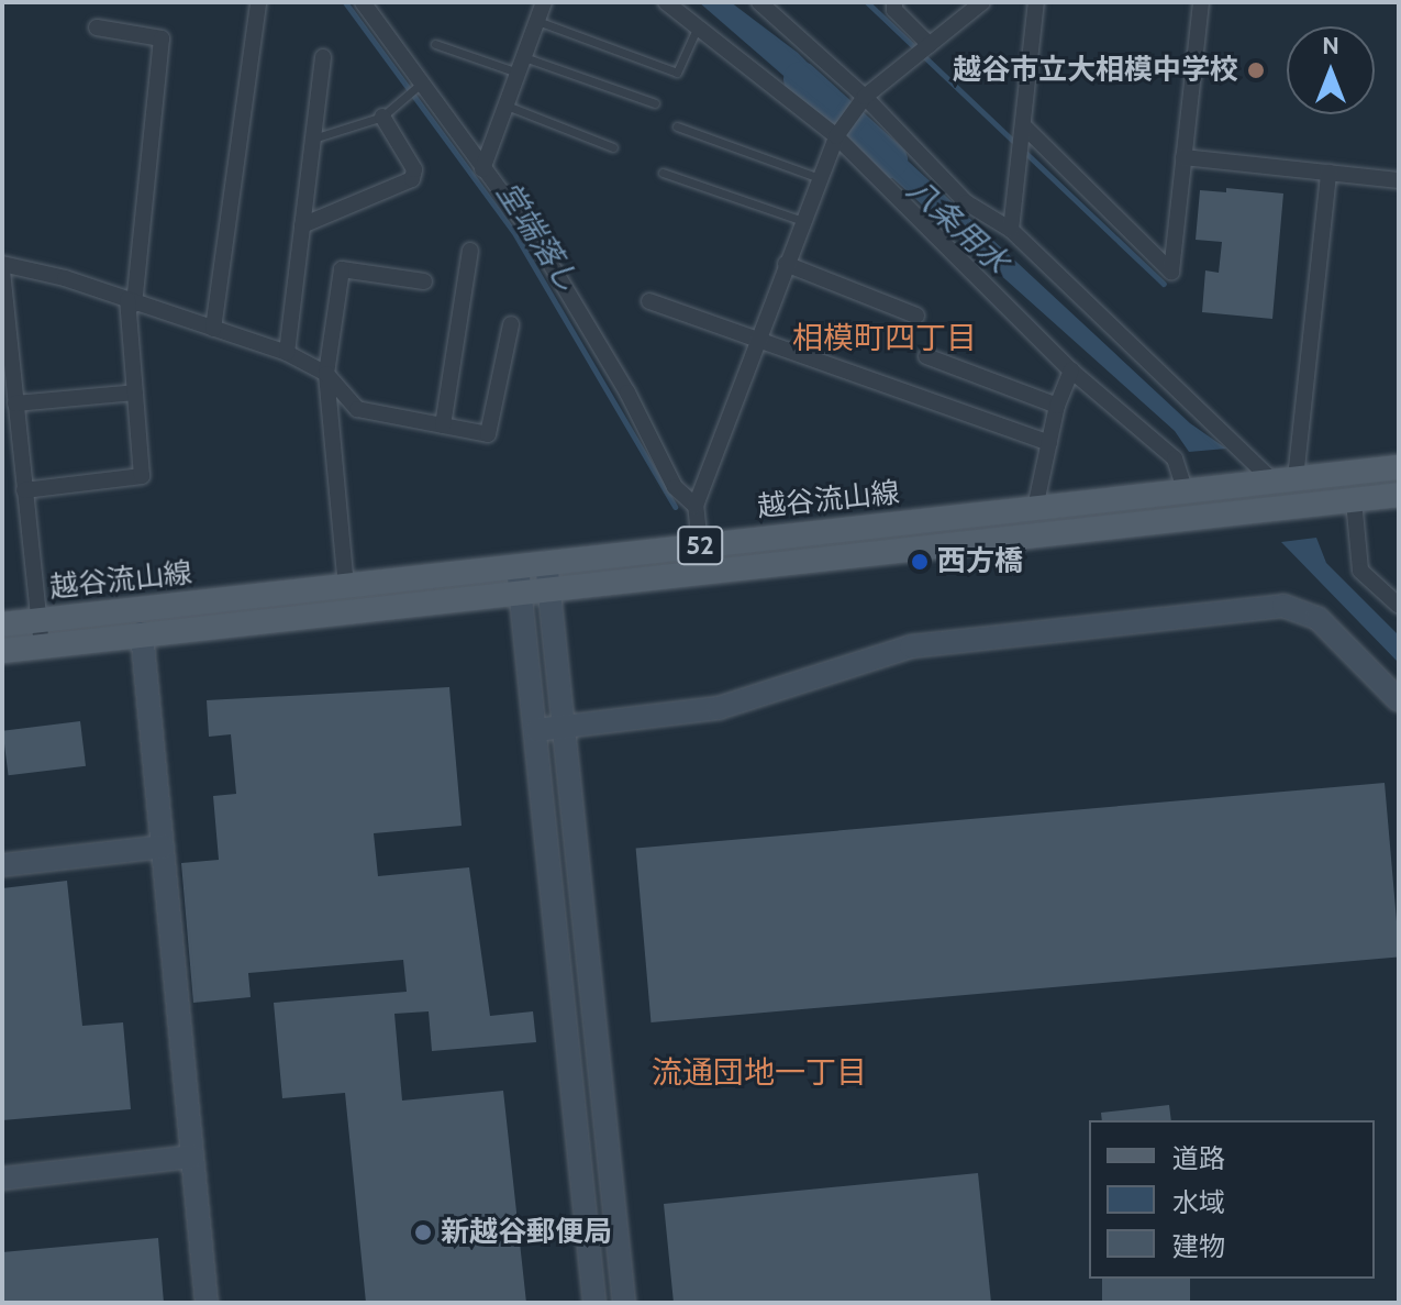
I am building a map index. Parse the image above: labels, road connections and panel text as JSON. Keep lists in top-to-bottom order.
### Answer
{
  "streets": {
    "main road": ["越谷流山線", "52"]
  },
  "districts": ["相模町四丁目", "流通団地一丁目"],
  "water": ["八条用水", "堂端落し"],
  "places": ["越谷市立大相模中学校", "西方橋", "新越谷郵便局"],
  "legend": ["道路", "水域", "建物"],
  "north": "top"
}
